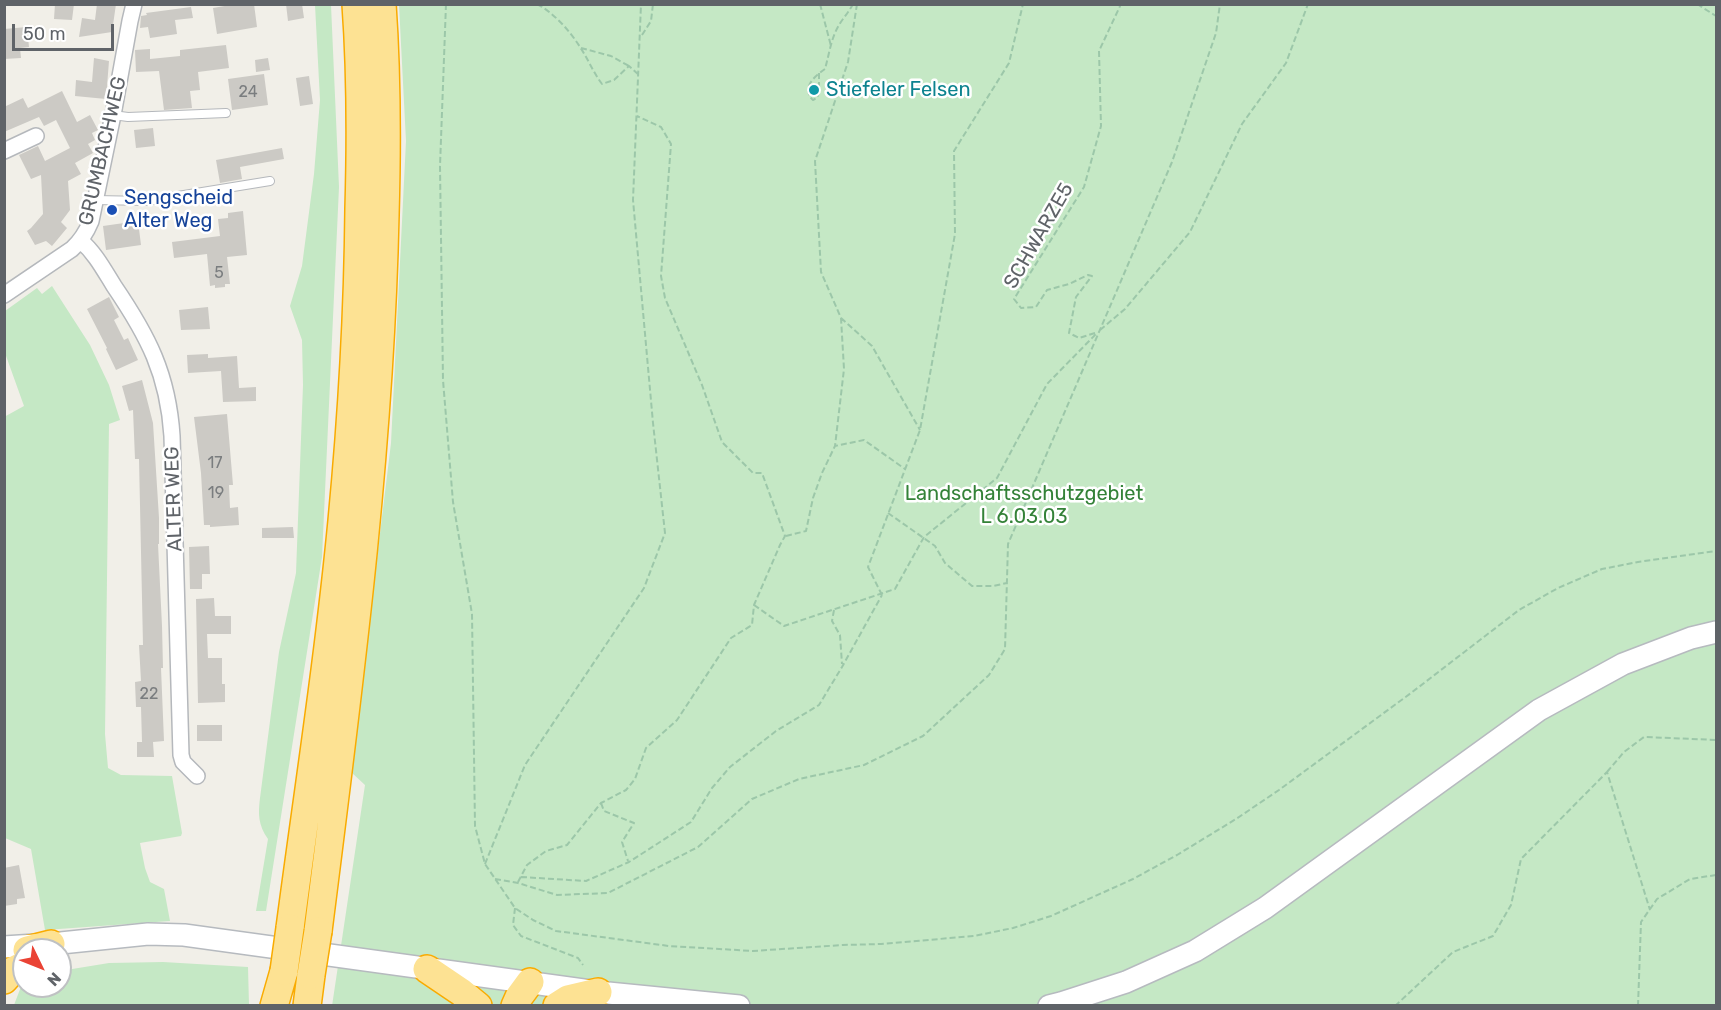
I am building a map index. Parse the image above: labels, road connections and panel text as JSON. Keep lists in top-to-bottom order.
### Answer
{
  "streets": {
    "street": ["GRUMBACHWEG", "ALTER WEG"],
    "path": ["SCHWARZE5"]
  },
  "crossings": [
    ["GRUMBACHWEG", "ALTER WEG"]
  ],
  "parks": ["Landschaftsschutzgebiet L 6.03.03"],
  "places": ["Stiefeler Felsen", "Sengscheid Alter Weg"],
  "house_numbers": [
    "24",
    "5",
    "17",
    "19",
    "22"
  ],
  "scale_bar": "50 m",
  "north": "bottom right"
}
